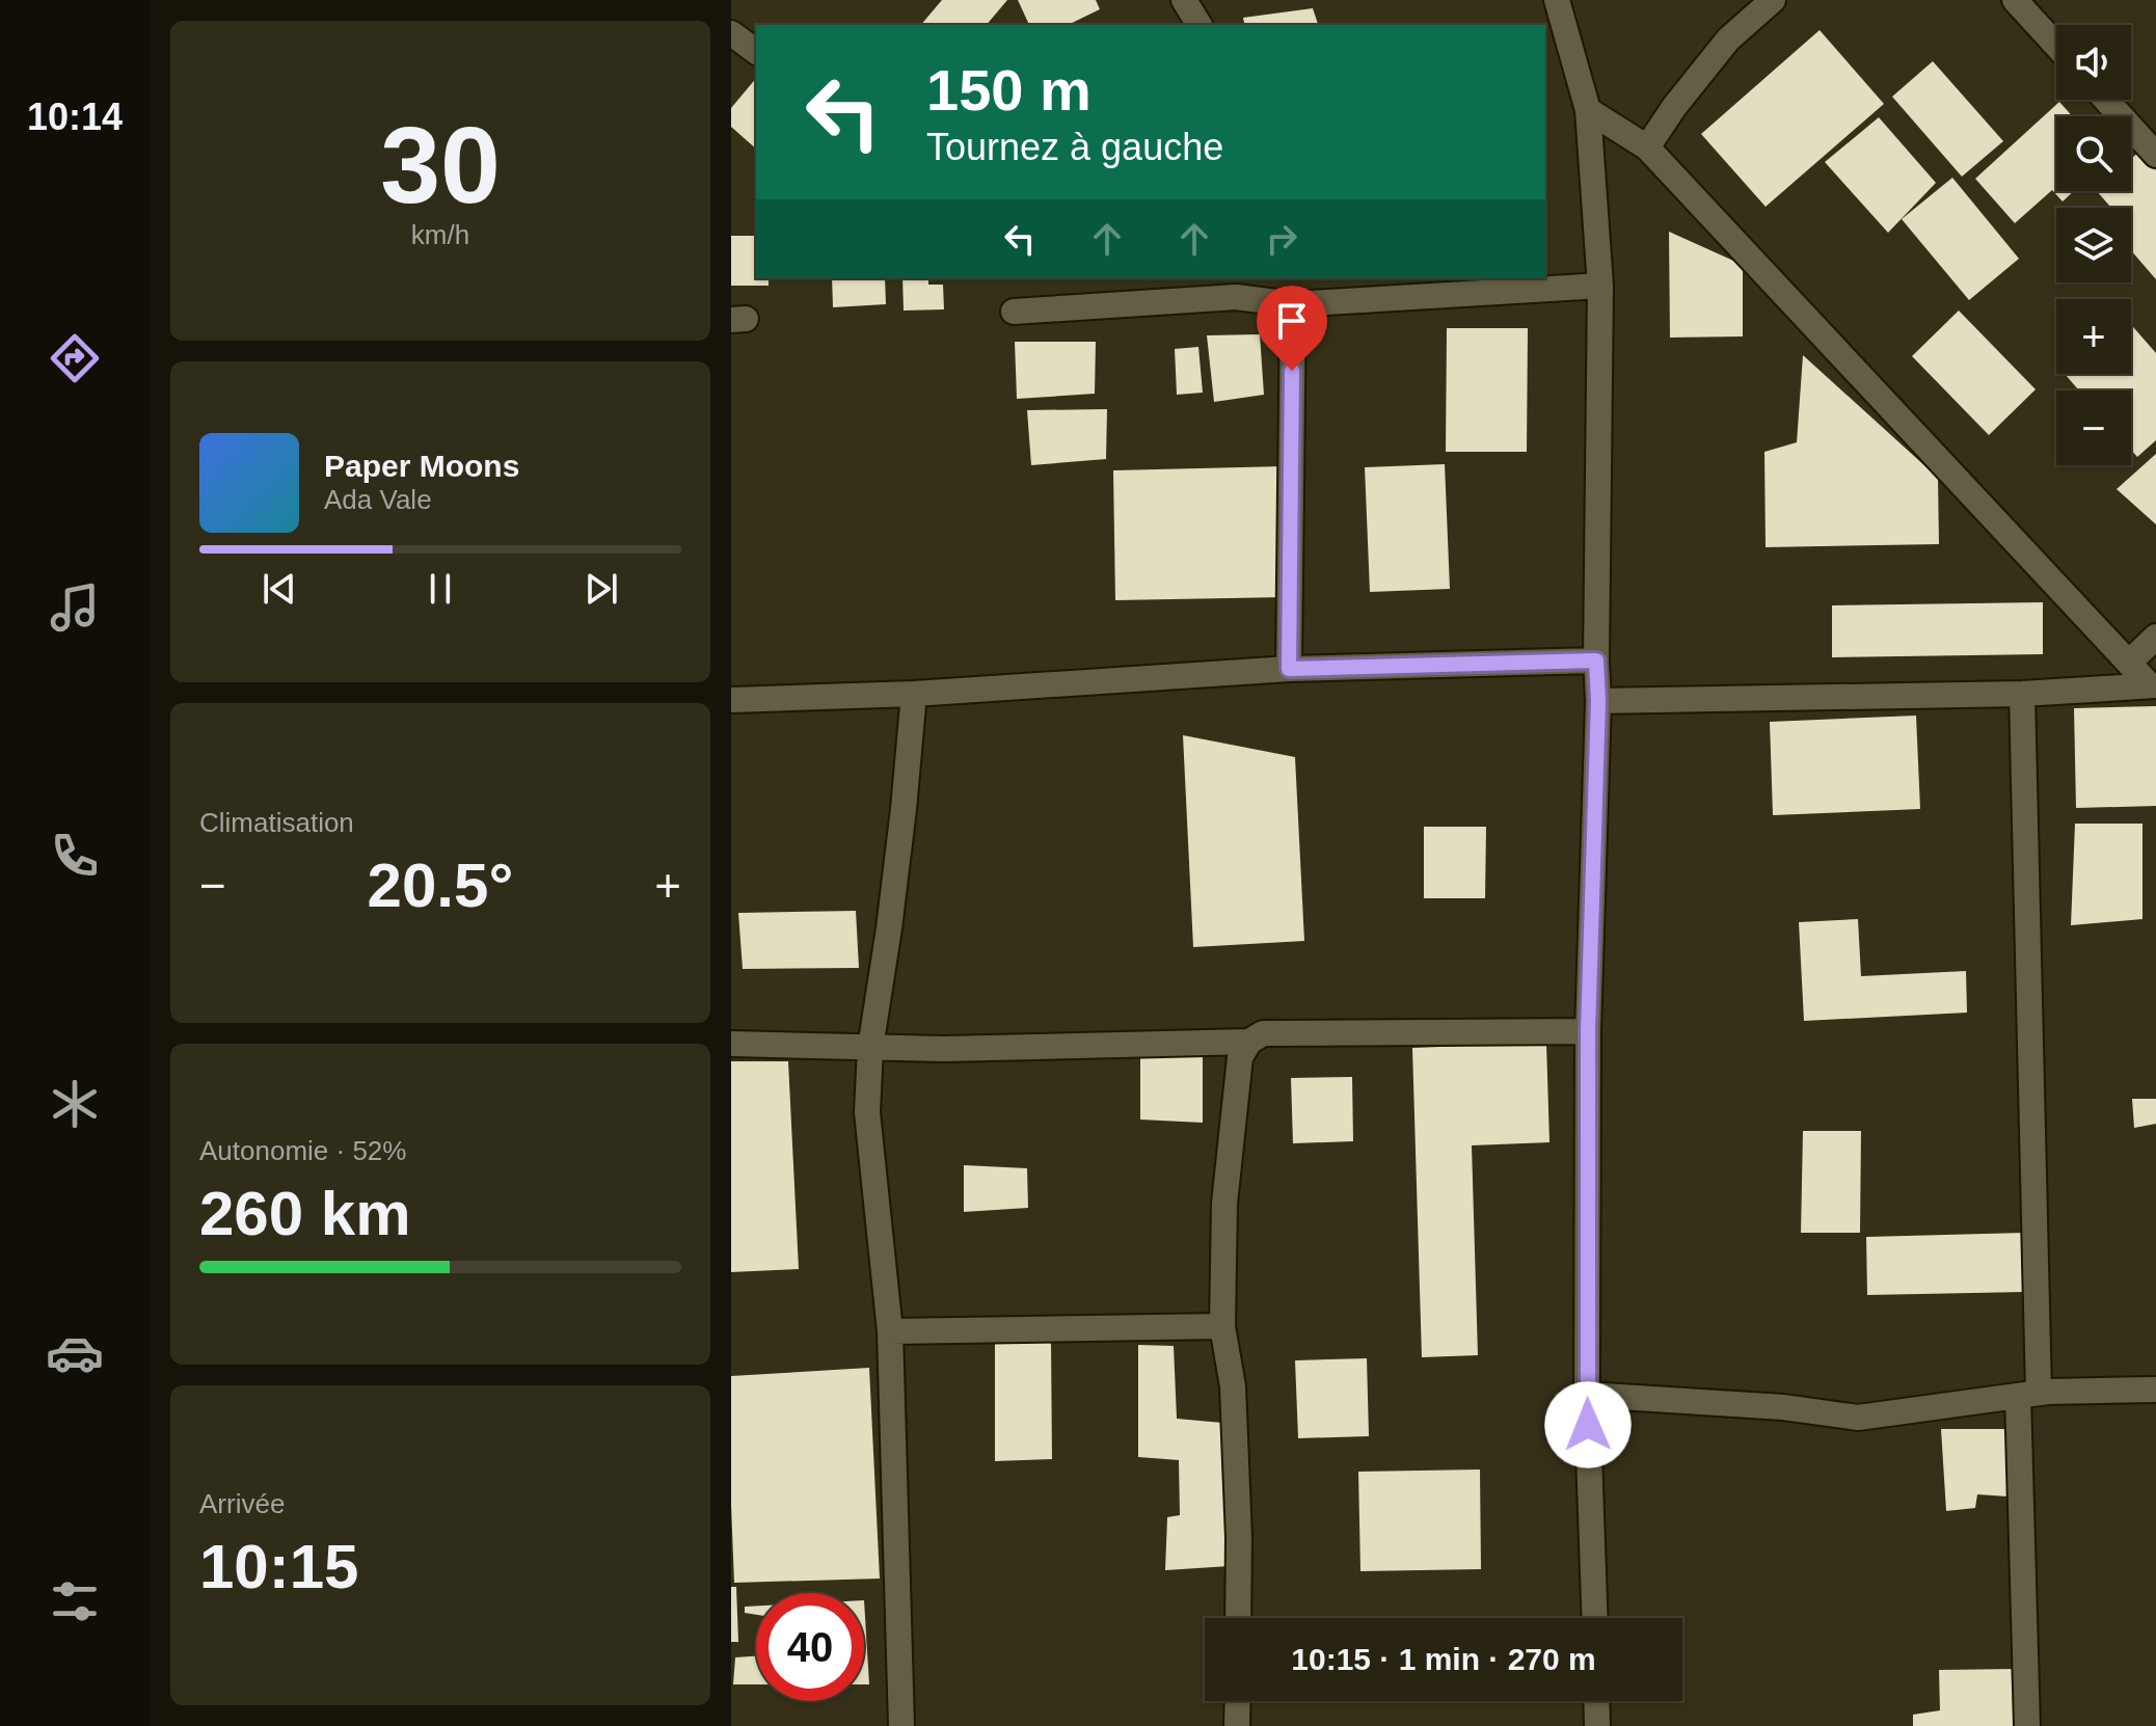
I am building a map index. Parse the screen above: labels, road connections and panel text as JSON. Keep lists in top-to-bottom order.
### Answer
{
  "page": {
    "tabs": "10:14",
    "tile": [
      ["30", "km/h"],
      "Climatisation",
      ["Autonomie · 52%", "260 km"],
      ["Arrivée", "10:15"]
    ],
    "map_buttons": ["+", "−"],
    "turn": ["150 m", "Tournez à gauche"],
    "song": ["Paper Moons", "Ada Vale"],
    "heat": ["−", "20.5°", "+"],
    "limit": "40",
    "trip": "10:15 · 1 min · 270 m"
  }
}
